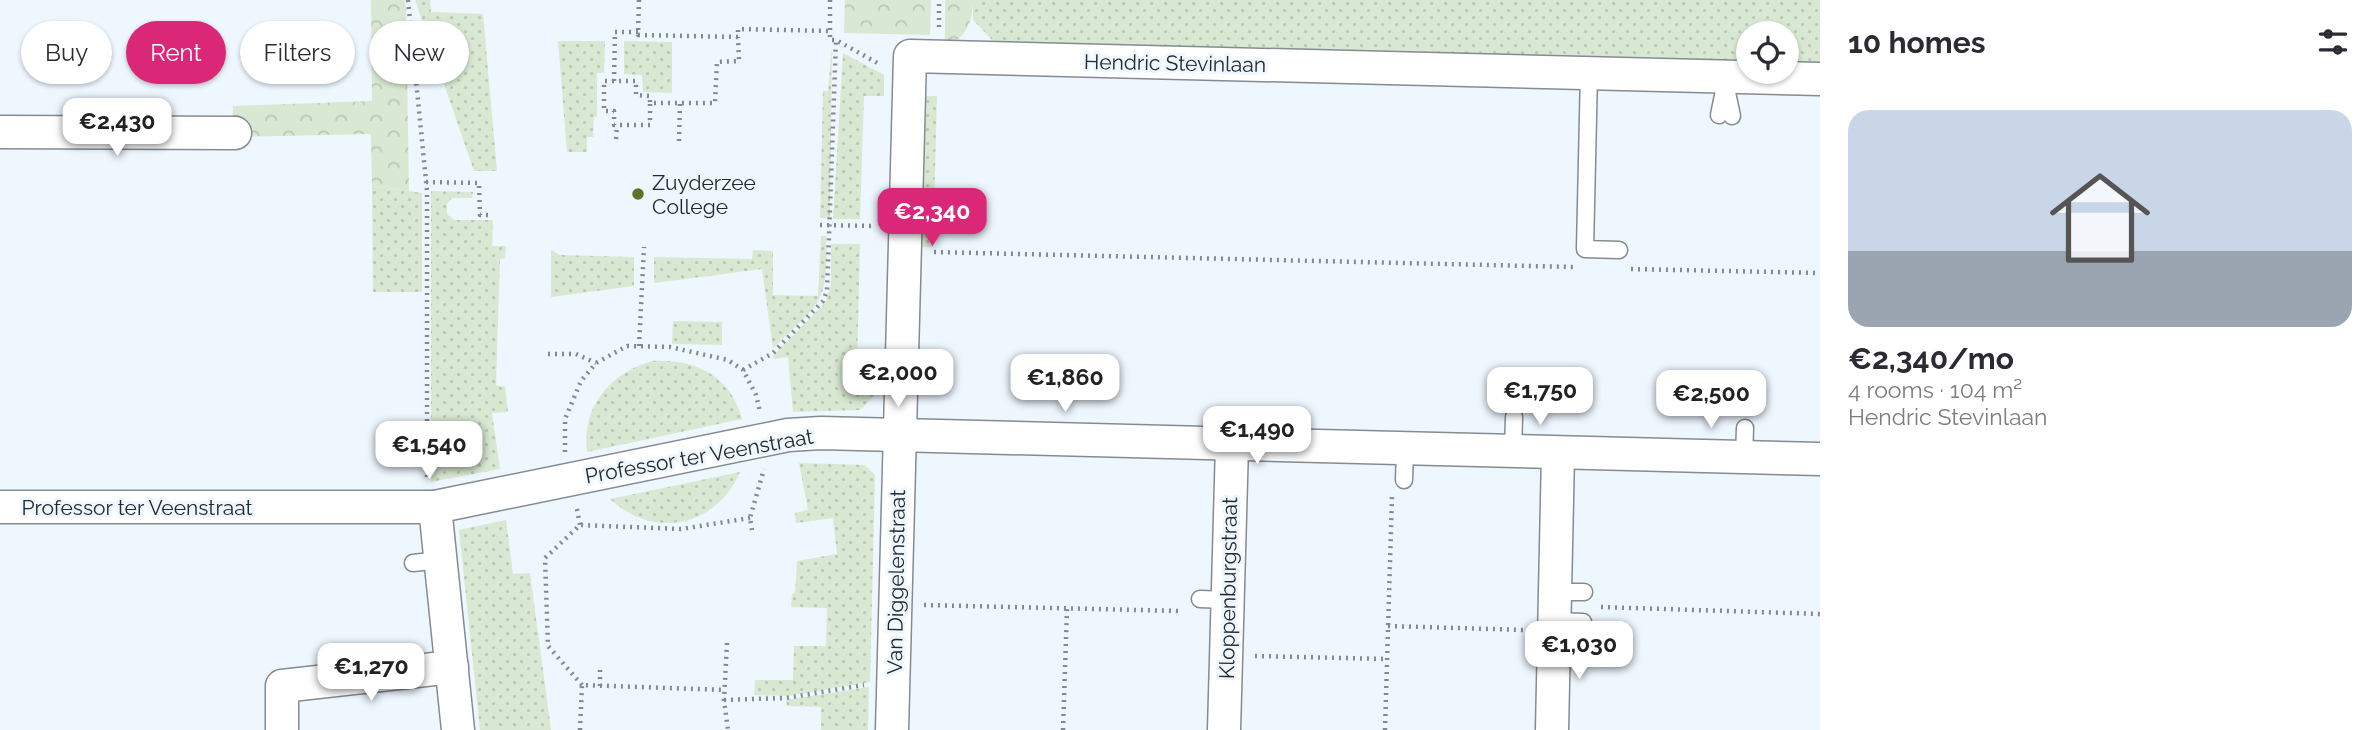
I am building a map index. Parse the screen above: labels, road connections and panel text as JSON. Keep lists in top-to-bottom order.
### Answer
{
  "streets": {
    "street": [
      "Hendric Stevinlaan",
      "Professor ter Veenstraat",
      "Van Diggelenstraat",
      "Kloppenburgstraat"
    ]
  },
  "crossings": [
    ["Hendric Stevinlaan", "Professor ter Veenstraat"],
    ["Hendric Stevinlaan", "Van Diggelenstraat"],
    ["Professor ter Veenstraat", "Van Diggelenstraat"],
    ["Professor ter Veenstraat", "Kloppenburgstraat"]
  ],
  "places": ["Zuyderzee College"],
  "page": {
    "heading": "10 homes",
    "chip": [
      "Buy",
      "Rent",
      "Filters",
      "New"
    ],
    "list": [
      {
        "name": "€2,340/mo",
        "note": "4 rooms · 104 m² · Hendric Stevinlaan"
      }
    ],
    "price": [
      "€2,430",
      "€2,340",
      "€2,000",
      "€1,860",
      "€1,750",
      "€2,500",
      "€1,490",
      "€1,540",
      "€1,030",
      "€1,270"
    ]
  }
}
